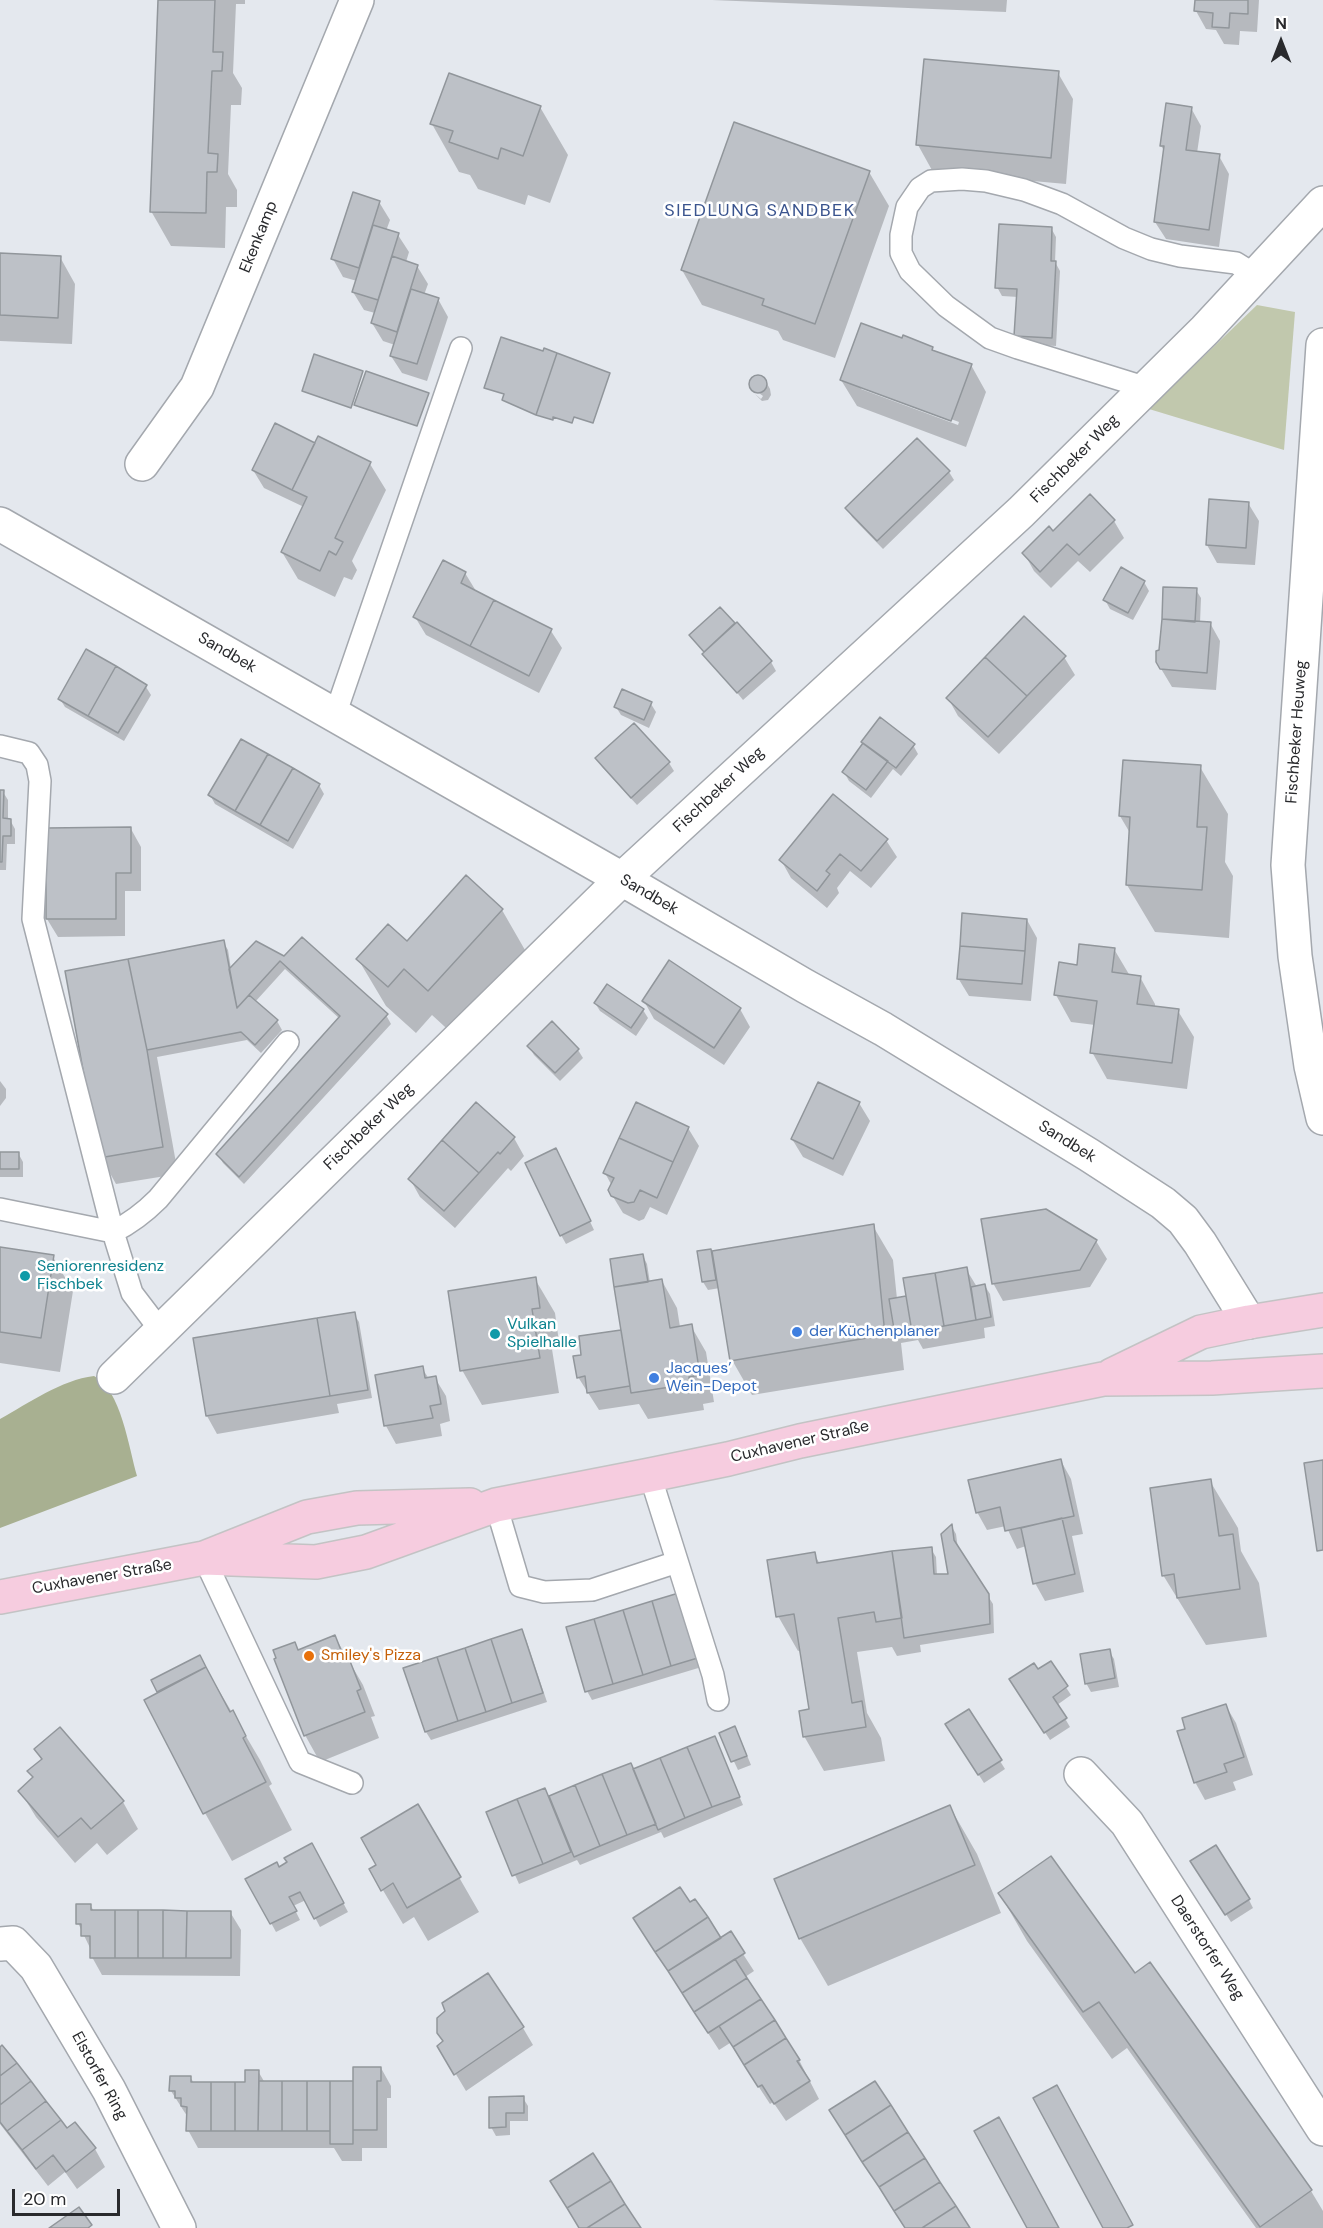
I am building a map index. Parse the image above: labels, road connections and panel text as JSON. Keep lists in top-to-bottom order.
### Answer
{
  "streets": {
    "main road": ["Cuxhavener Straße"],
    "street": [
      "Ekenkamp",
      "Fischbeker Weg",
      "Sandbek",
      "Fischbeker Heuweg",
      "Daerstorfer Weg",
      "Elstorfer Ring"
    ]
  },
  "crossings": [
    ["Fischbeker Weg", "Sandbek"],
    ["Sandbek", "Cuxhavener Straße"]
  ],
  "districts": ["SIEDLUNG SANDBEK"],
  "places": [
    "Seniorenresidenz Fischbek",
    "der Küchenplaner",
    "Vulkan Spielhalle",
    "Jacques’ Wein-Depot",
    "Smiley's Pizza"
  ],
  "scale_bar": "20 m",
  "north": "top"
}
